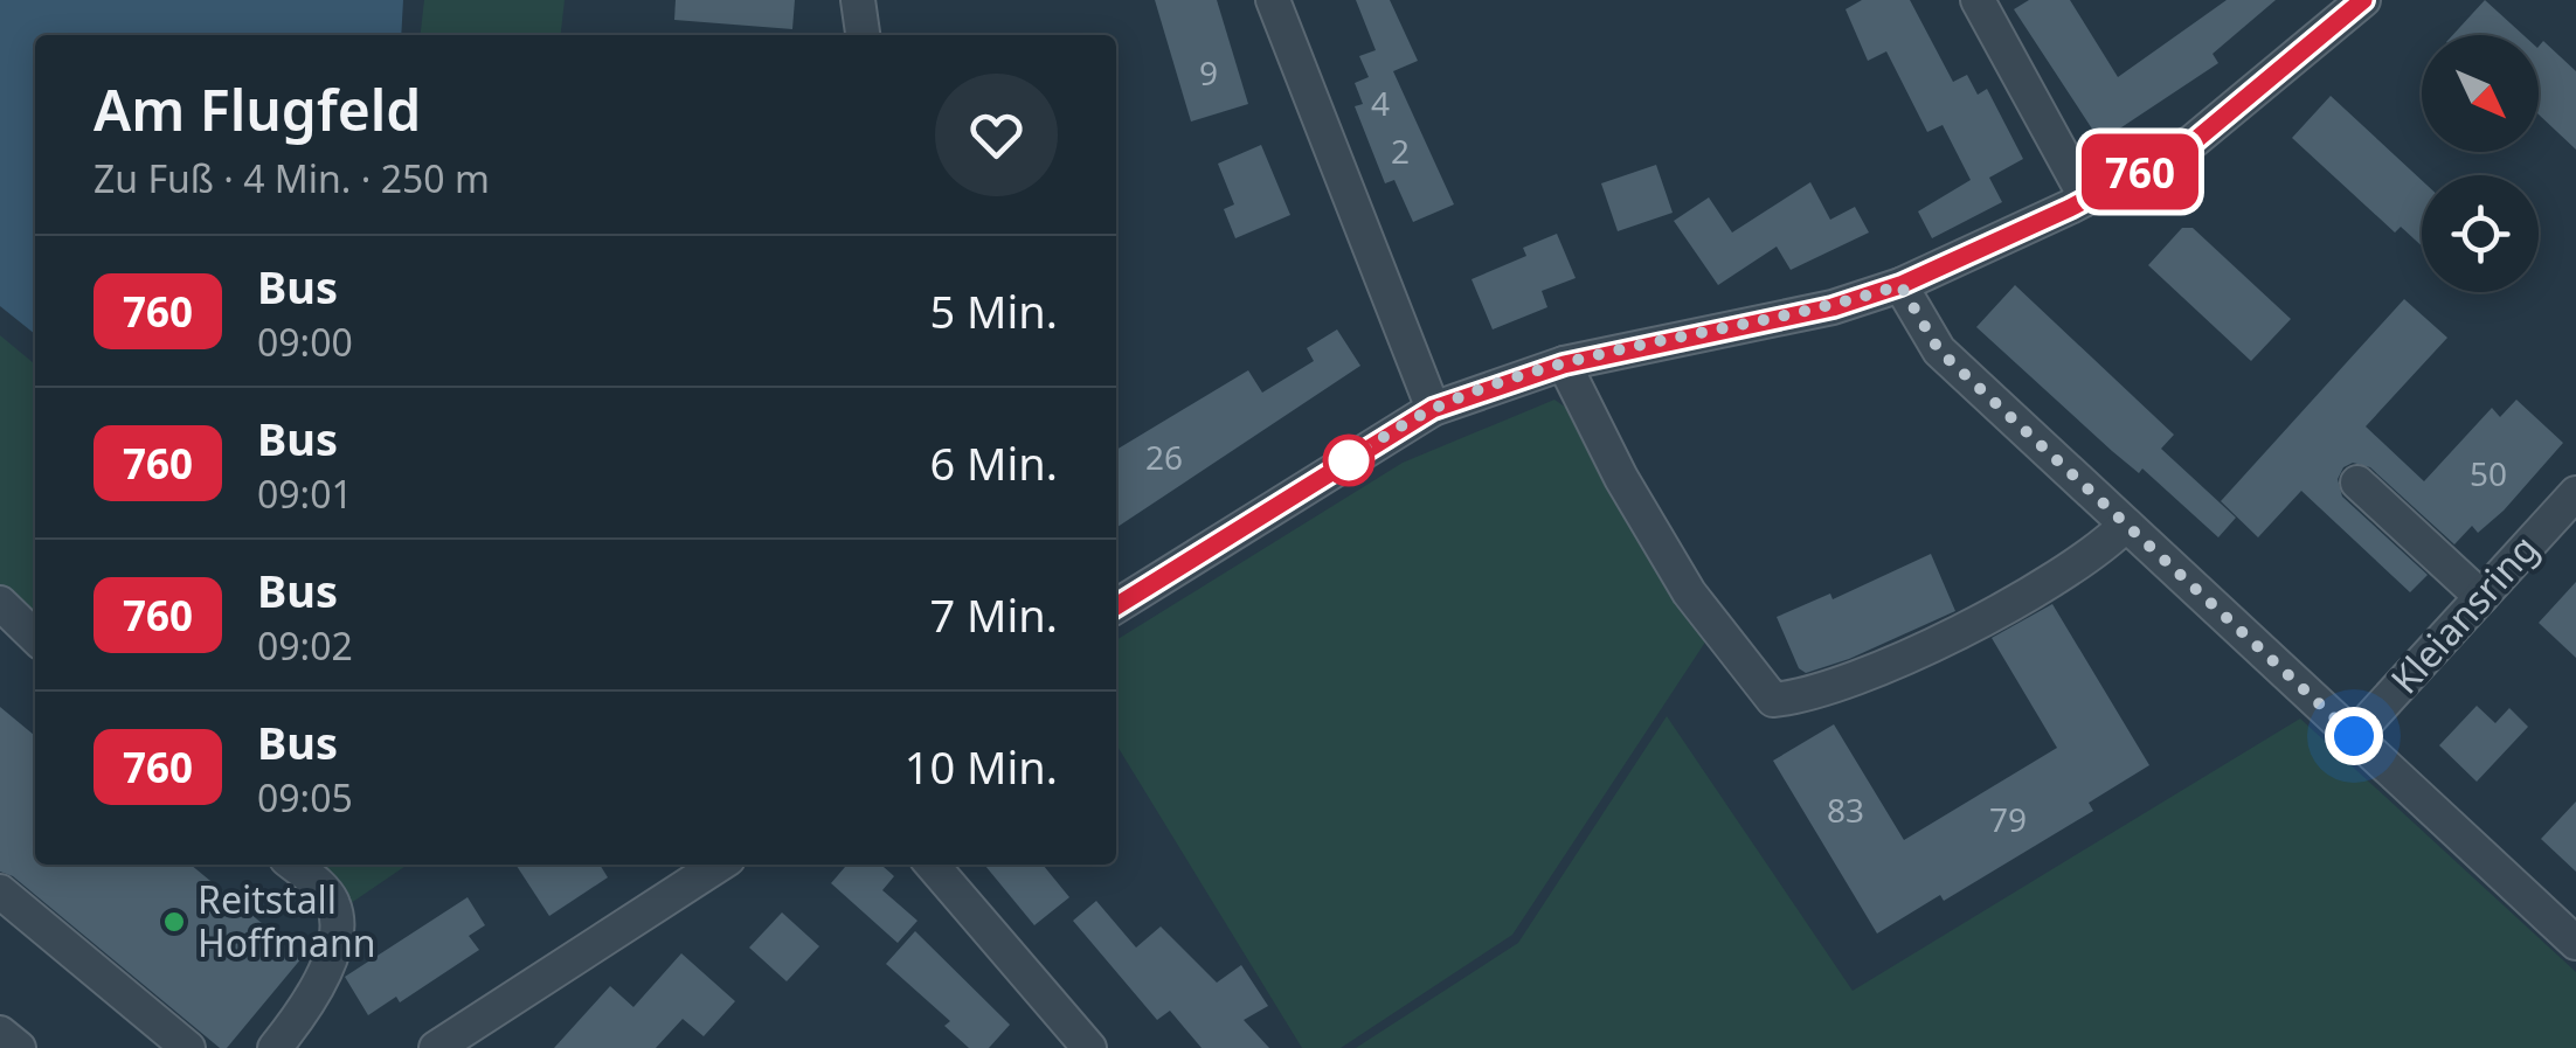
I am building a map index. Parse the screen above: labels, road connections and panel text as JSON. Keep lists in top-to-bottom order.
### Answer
{
  "streets": {
    "street": ["Kleiansring"]
  },
  "places": ["Reitstall Hoffmann"],
  "lines": ["bus line 760"],
  "house_numbers": [
    "9",
    "4",
    "2",
    "26",
    "50",
    "83",
    "79"
  ],
  "north": "bottom right",
  "page": {
    "on_map": "760",
    "heading": ["Am Flugfeld", "Zu Fuß · 4 Min. · 250 m"],
    "list": [
      {
        "mark": "760",
        "name": "Bus",
        "note": "09:00",
        "value": "5 Min."
      },
      {
        "mark": "760",
        "name": "Bus",
        "note": "09:01",
        "value": "6 Min."
      },
      {
        "mark": "760",
        "name": "Bus",
        "note": "09:02",
        "value": "7 Min."
      },
      {
        "mark": "760",
        "name": "Bus",
        "note": "09:05",
        "value": "10 Min."
      }
    ]
  }
}
